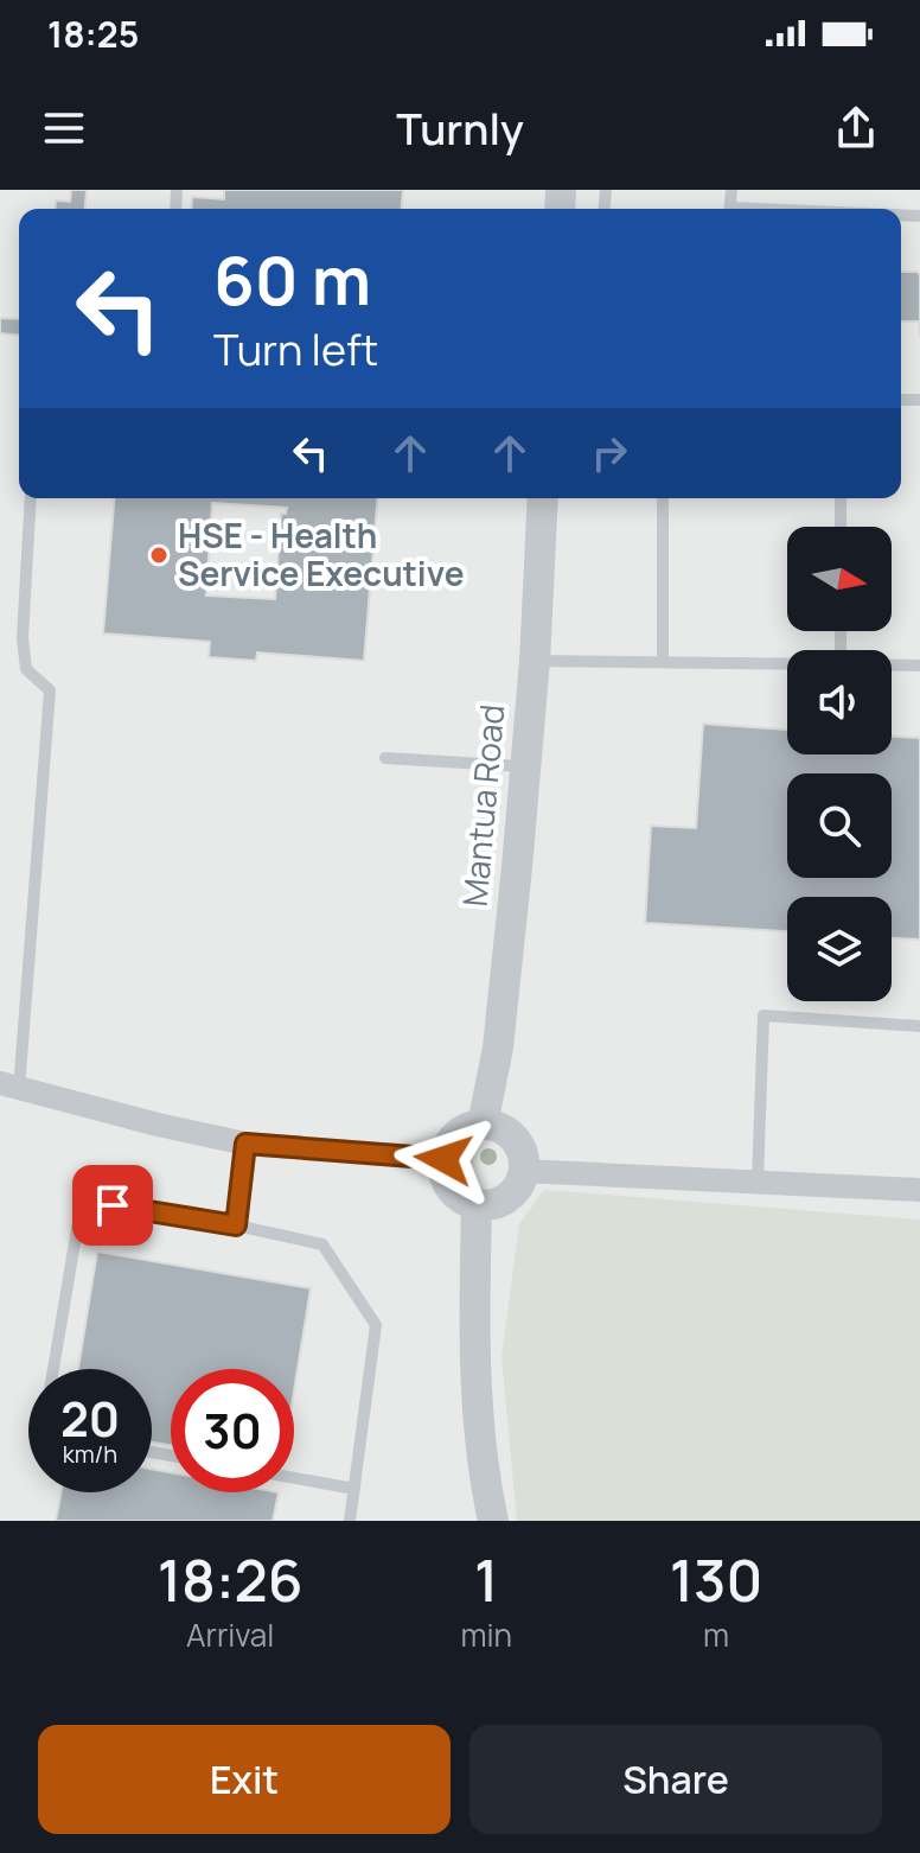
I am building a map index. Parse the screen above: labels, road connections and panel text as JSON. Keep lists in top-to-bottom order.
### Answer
{
  "streets": {
    "street": ["Mantua Road"]
  },
  "places": ["HSE - Health Service Executive"],
  "north": "right",
  "page": {
    "status": "18:25",
    "header": "Turnly",
    "turn": ["60 m", "Turn left"],
    "speed": "20 km/h",
    "limit": "30",
    "eta": [
      "18:26",
      "Arrival",
      "1",
      "min",
      "130",
      "m"
    ],
    "buttons": ["Exit", "Share"]
  }
}
